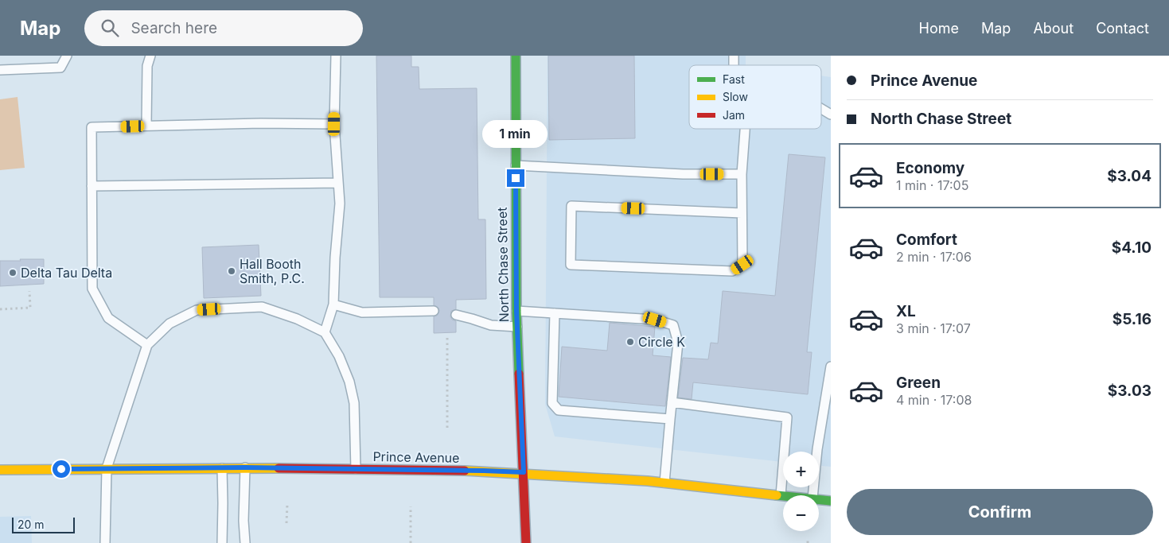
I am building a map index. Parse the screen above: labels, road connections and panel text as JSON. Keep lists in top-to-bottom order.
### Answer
{
  "streets": {
    "main road": ["North Chase Street", "Prince Avenue"]
  },
  "crossings": [
    ["North Chase Street", "Prince Avenue"]
  ],
  "places": ["Hall Booth Smith, P.C.", "Delta Tau Delta", "Circle K"],
  "legend": ["Fast", "Slow", "Jam"],
  "scale_bar": "20 m",
  "page": {
    "header": "Map",
    "search": "Search here",
    "nav": [
      "Home",
      "Map",
      "About",
      "Contact"
    ],
    "banner": ["Prince Avenue", "North Chase Street"],
    "bubble": "1 min",
    "list": [
      {
        "name": "Economy",
        "note": "1 min · 17:05",
        "value": "$3.04"
      },
      {
        "name": "Comfort",
        "note": "2 min · 17:06",
        "value": "$4.10"
      },
      {
        "name": "XL",
        "note": "3 min · 17:07",
        "value": "$5.16"
      },
      {
        "name": "Green",
        "note": "4 min · 17:08",
        "value": "$3.03"
      }
    ],
    "map_buttons": ["+", "−"],
    "buttons": "Confirm",
    "scale": "20 m"
  }
}
